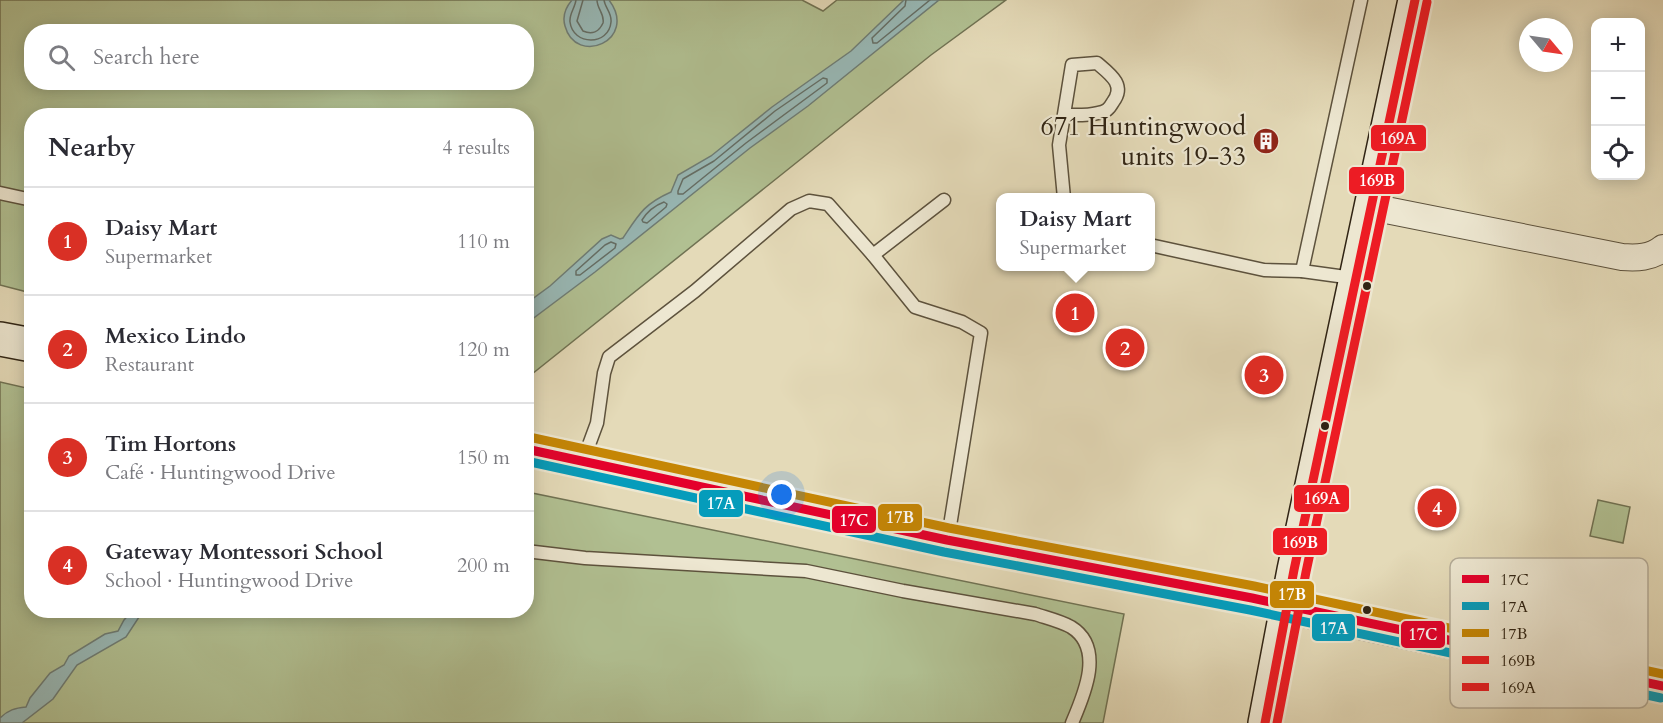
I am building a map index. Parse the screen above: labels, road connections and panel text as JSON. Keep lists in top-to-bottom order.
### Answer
{
  "places": {
    "building": ["671 Huntingwood units 19-33"]
  },
  "lines": [
    "transit line 169B",
    "transit line 169A",
    "transit line 17B",
    "transit line 17C",
    "transit line 17A"
  ],
  "legend": [
    "17C",
    "17A",
    "17B",
    "169B",
    "169A"
  ],
  "north": "bottom right",
  "page": {
    "map_buttons": ["+", "−"],
    "search": "Search here",
    "heading": ["Nearby", "4 results"],
    "list": [
      {
        "mark": "1",
        "name": "Daisy Mart",
        "note": "Supermarket",
        "value": "110 m"
      },
      {
        "mark": "2",
        "name": "Mexico Lindo",
        "note": "Restaurant",
        "value": "120 m"
      },
      {
        "mark": "3",
        "name": "Tim Hortons",
        "note": "Café · Huntingwood Drive",
        "value": "150 m"
      },
      {
        "mark": "4",
        "name": "Gateway Montessori School",
        "note": "School · Huntingwood Drive",
        "value": "200 m"
      }
    ],
    "popup": ["Daisy Mart", "Supermarket"],
    "pins": [
      "1",
      "2",
      "3",
      "4"
    ]
  }
}
